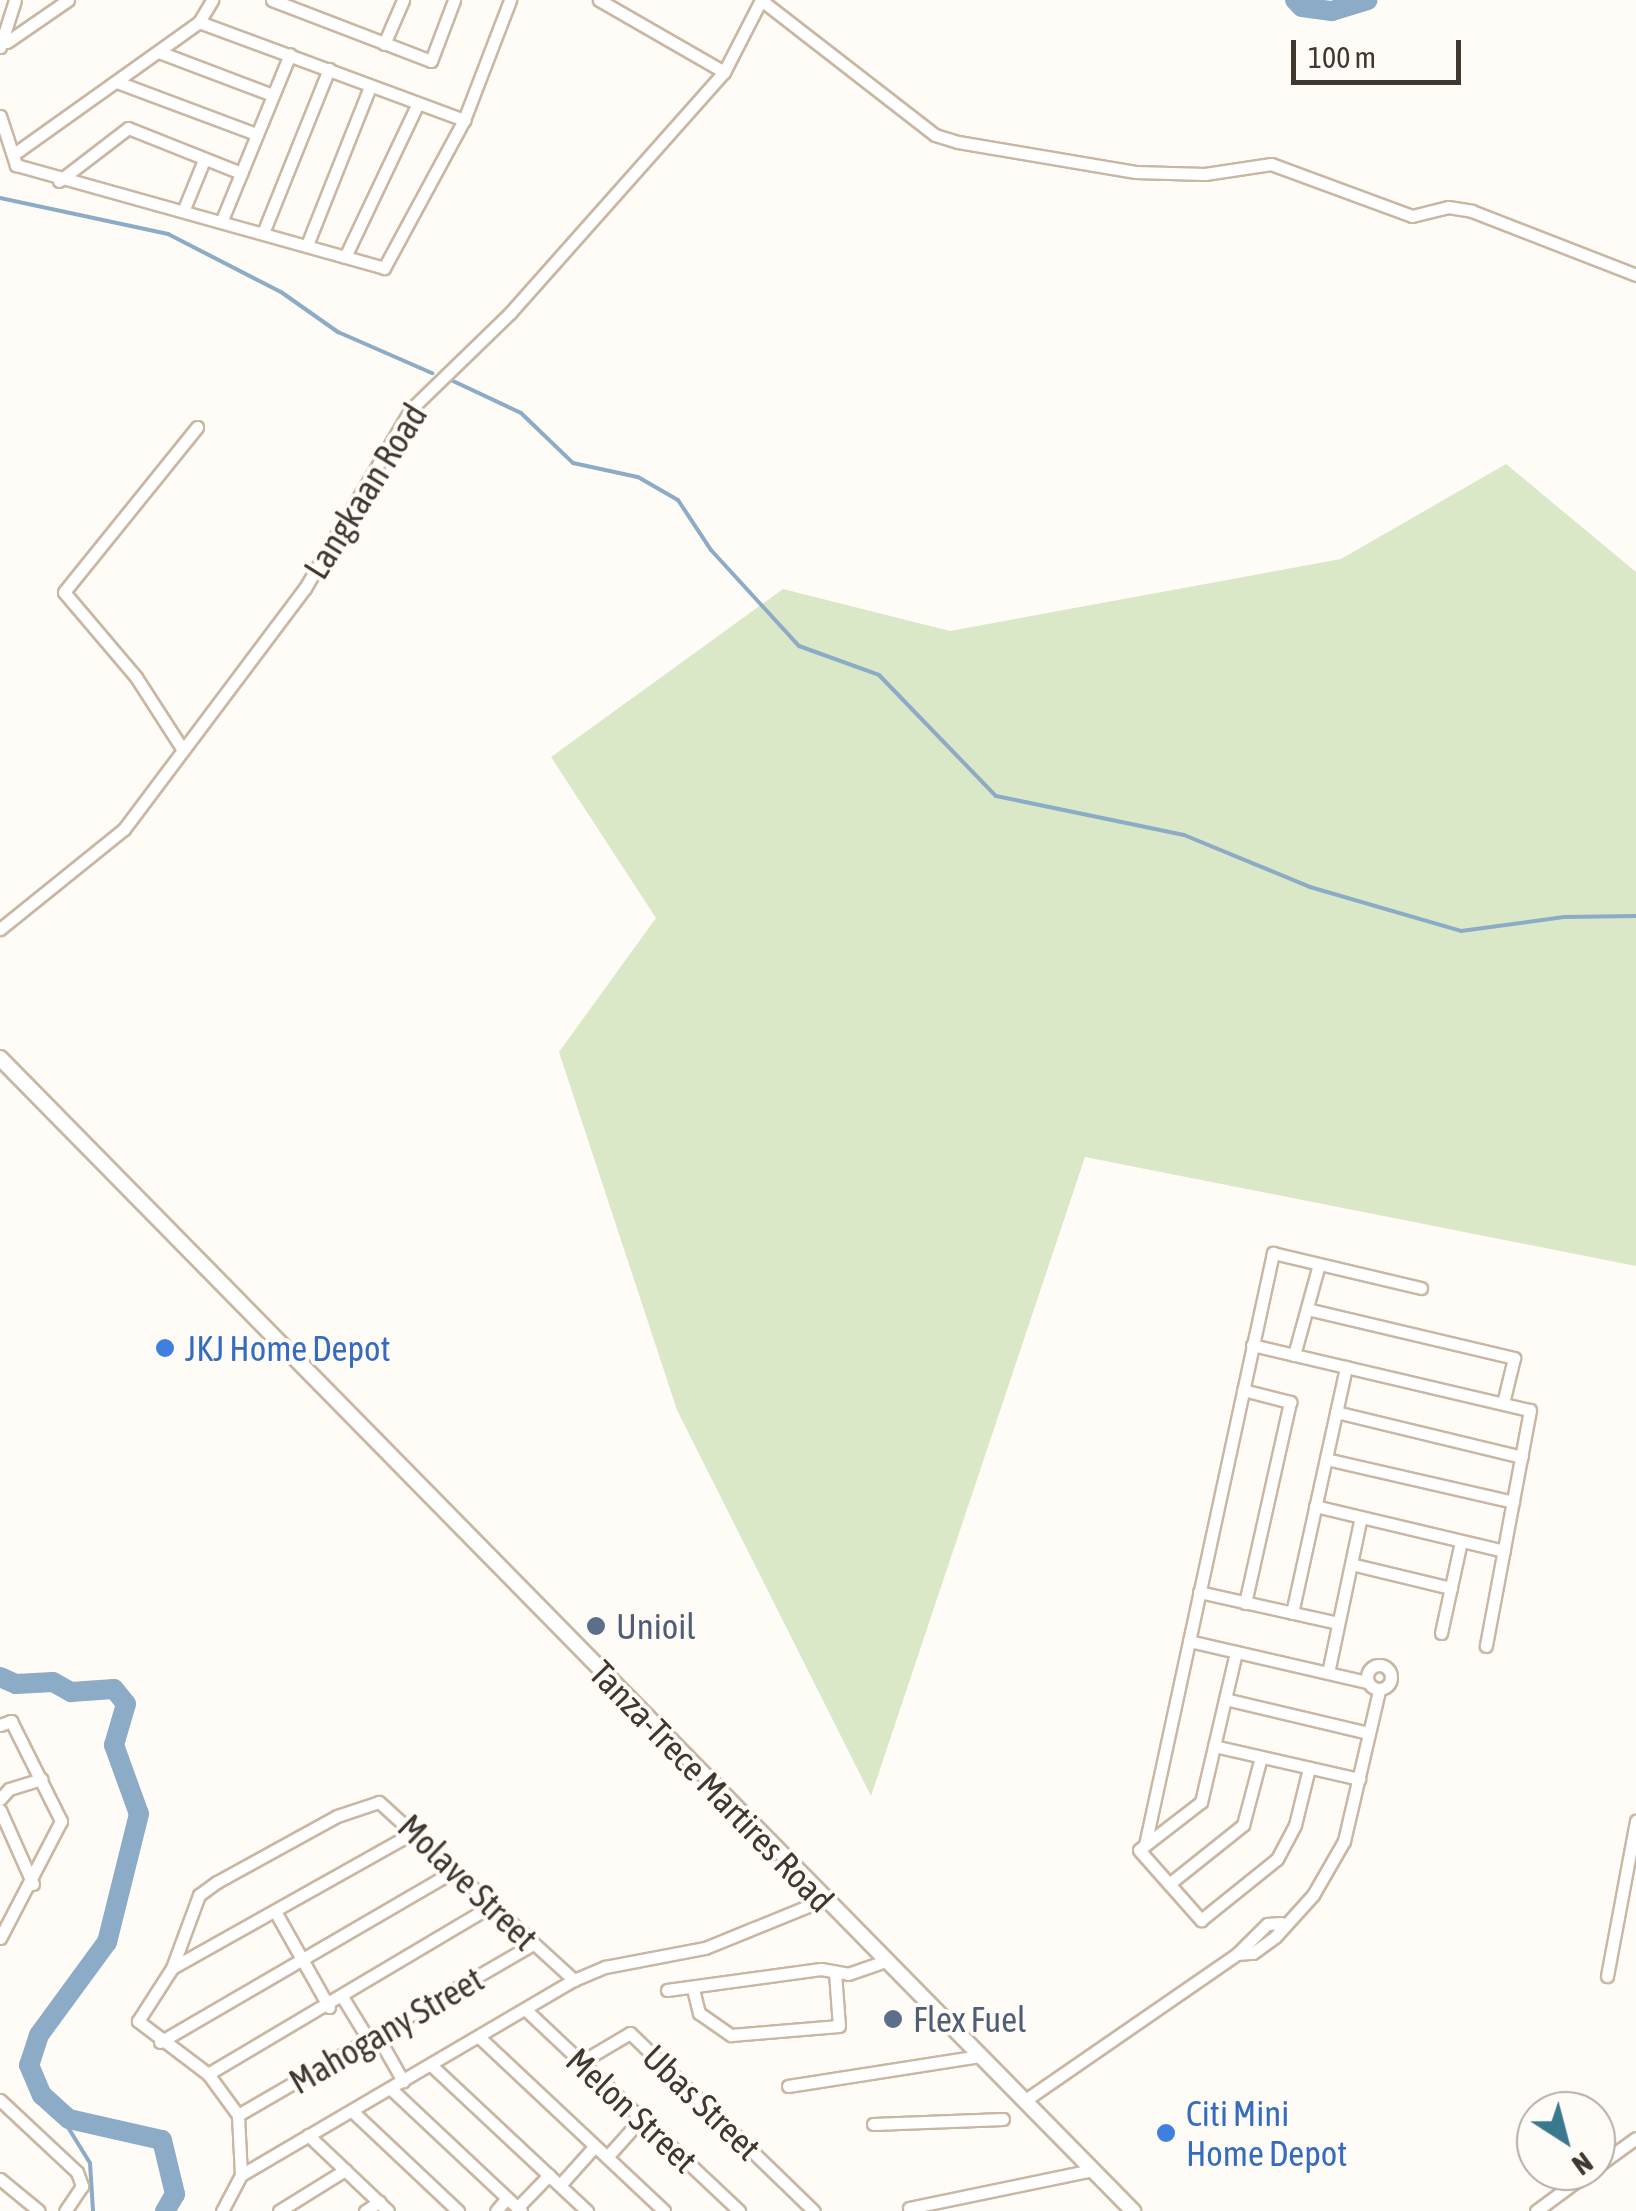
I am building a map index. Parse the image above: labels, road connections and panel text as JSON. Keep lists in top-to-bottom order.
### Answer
{
  "streets": {
    "main road": ["Tanza-Trece Martires Road"],
    "street": [
      "Langkaan Road",
      "Molave Street",
      "Mahogany Street",
      "Ubas Street",
      "Melon Street"
    ]
  },
  "crossings": [
    ["Molave Street", "Mahogany Street"],
    ["Ubas Street", "Melon Street"]
  ],
  "places": [
    "JKJ Home Depot",
    "Unioil",
    "Flex Fuel",
    "Citi Mini Home Depot"
  ],
  "scale_bar": "100 m",
  "north": "bottom right"
}
